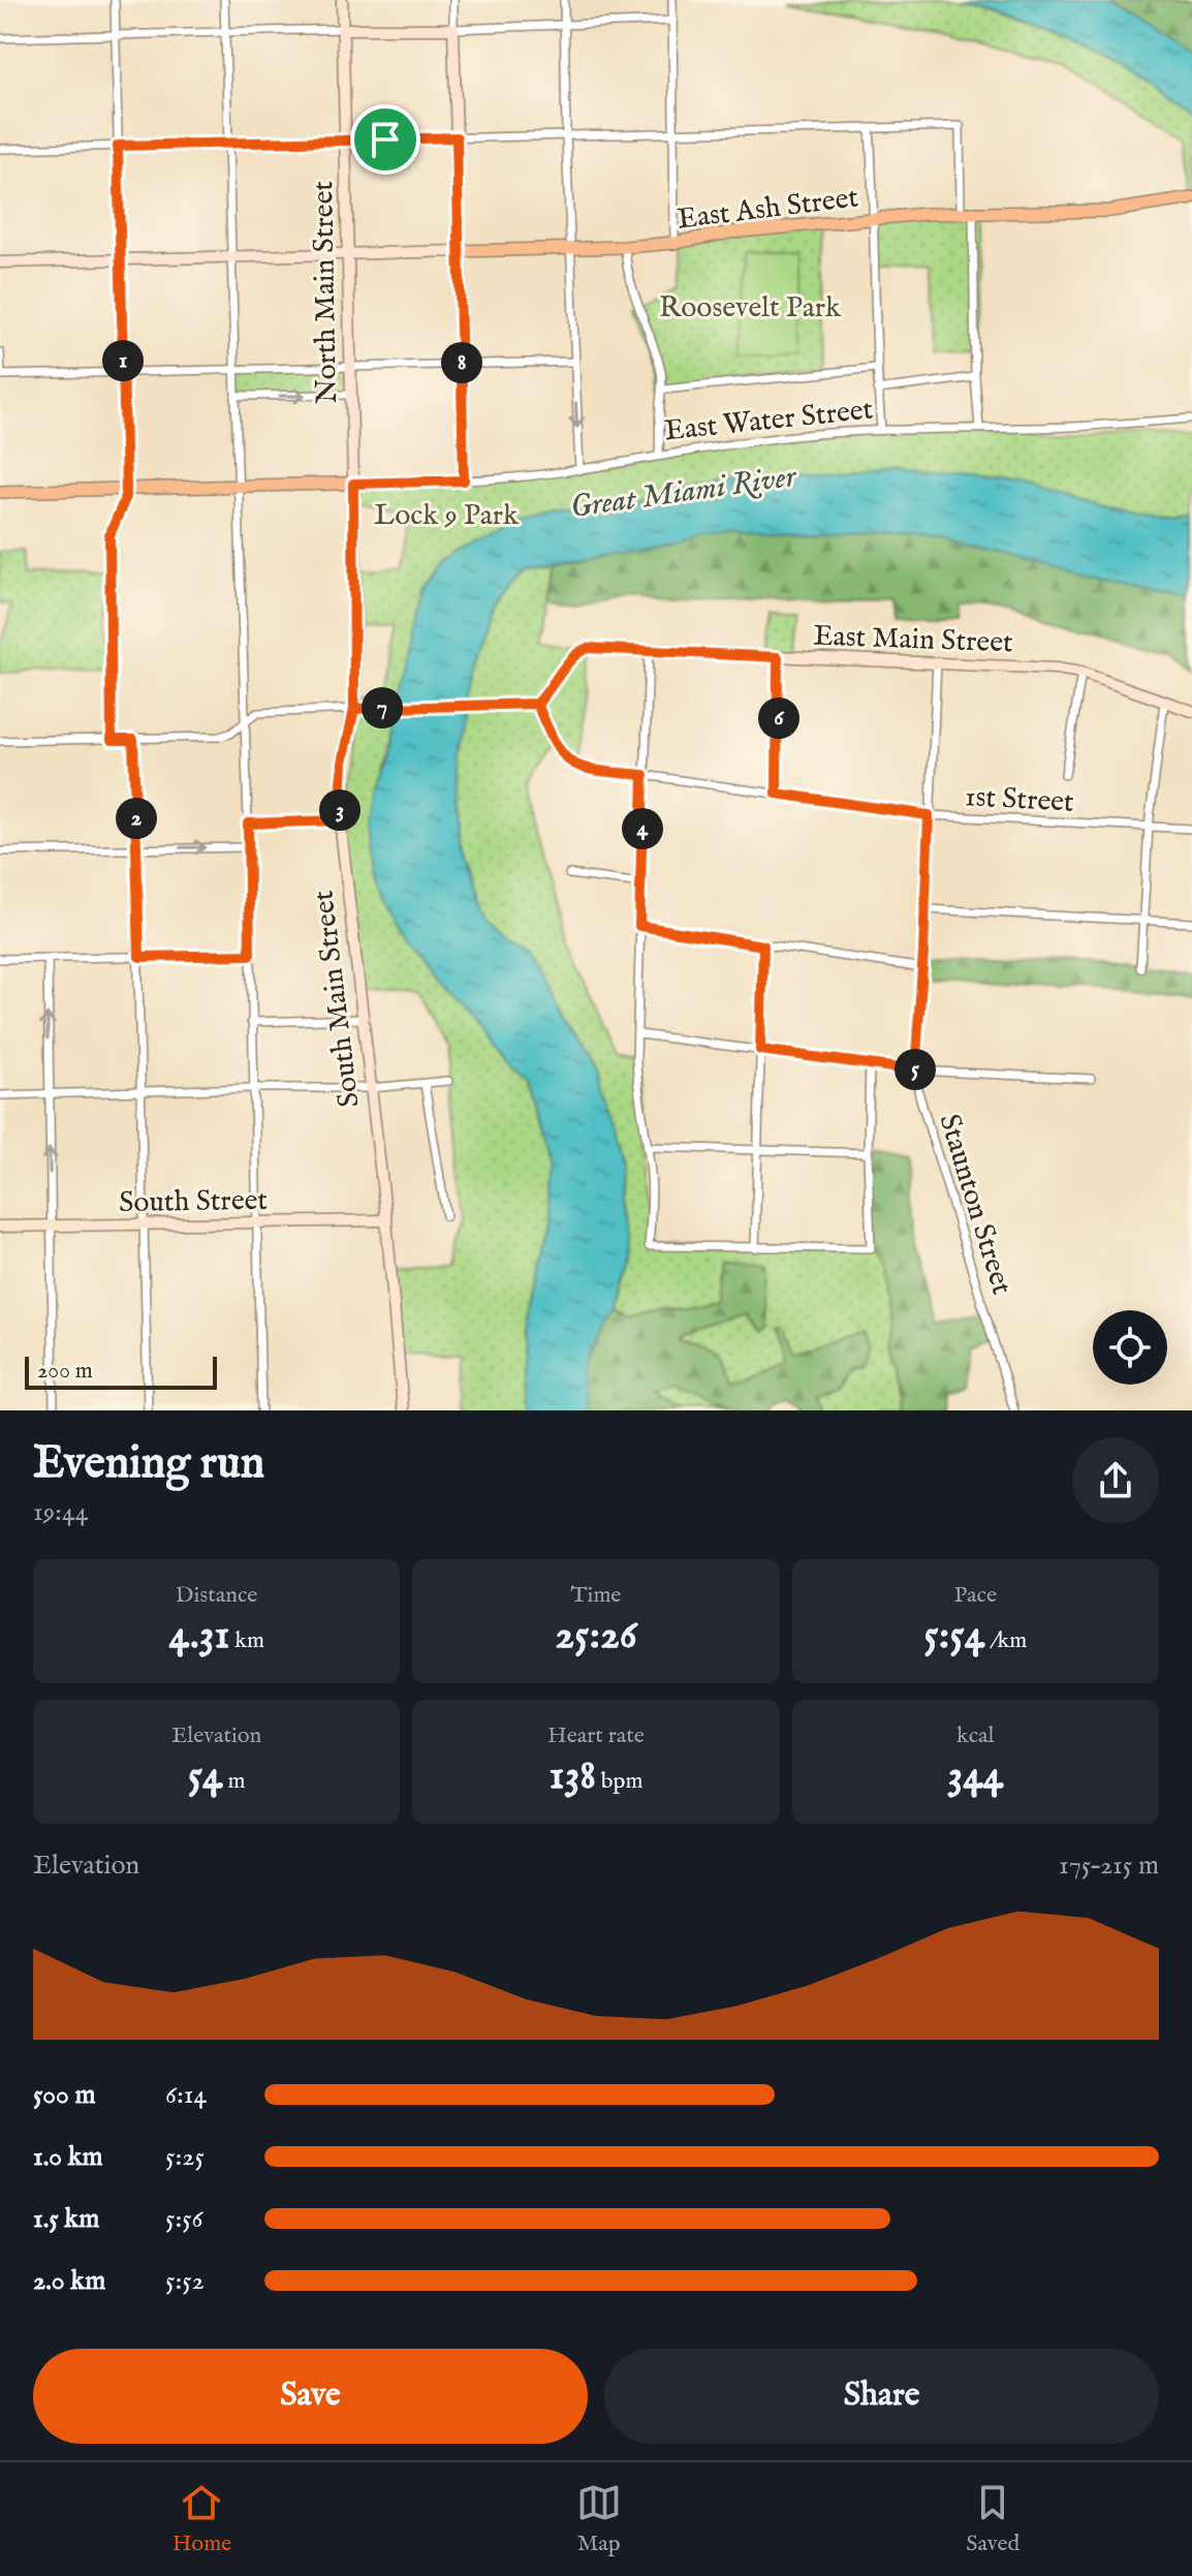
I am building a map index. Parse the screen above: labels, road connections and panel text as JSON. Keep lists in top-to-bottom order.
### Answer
{
  "streets": {
    "main road": ["East Ash Street", "East Water Street"],
    "street": [
      "North Main Street",
      "East Main Street",
      "1st Street",
      "South Main Street",
      "South Street",
      "Staunton Street"
    ]
  },
  "crossings": [
    ["East Ash Street", "North Main Street"],
    ["North Main Street", "East Water Street"],
    ["North Main Street", "South Main Street"],
    ["East Main Street", "1st Street"],
    ["East Main Street", "Staunton Street"],
    ["1st Street", "Staunton Street"],
    ["South Main Street", "South Street"]
  ],
  "water": ["Great Miami River"],
  "parks": ["Roosevelt Park", "Lock 9 Park"],
  "scale_bar": "200 m",
  "page": {
    "pins": [
      "1",
      "8",
      "7",
      "6",
      "3",
      "2",
      "4",
      "5"
    ],
    "scale": "200 m",
    "heading": ["Evening run", "19:44"],
    "stats": [
      ["Distance", "4.31 km"],
      ["Time", "25:26"],
      ["Pace", "5:54 /km"],
      ["Elevation", "54 m"],
      ["Heart rate", "138 bpm"],
      ["kcal", "344"]
    ],
    "chart": ["Elevation", "175–215 m"],
    "list": [
      {
        "name": "500 m",
        "note": "6:14"
      },
      {
        "name": "1.0 km",
        "note": "5:25"
      },
      {
        "name": "1.5 km",
        "note": "5:56"
      },
      {
        "name": "2.0 km",
        "note": "5:52"
      }
    ],
    "buttons": ["Save", "Share"],
    "tabs": ["Home", "Map", "Saved"]
  }
}
